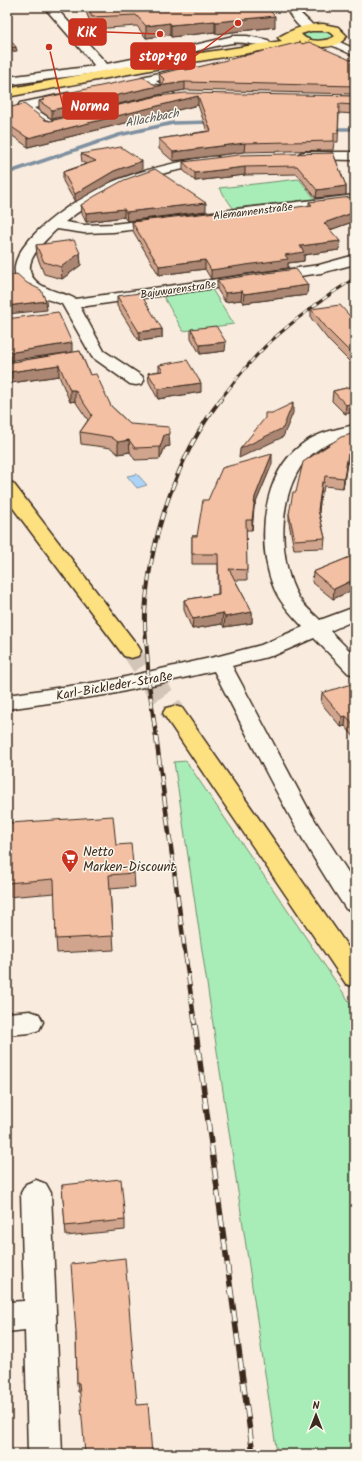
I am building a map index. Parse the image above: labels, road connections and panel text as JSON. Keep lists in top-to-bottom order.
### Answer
{
  "streets": {
    "street": ["Alemannenstraße", "Bajuwarenstraße", "Karl-Bickleder-Straße"]
  },
  "water": ["Allachbach"],
  "places": {
    "other": ["stop+go", "KiK", "Norma"],
    "supermarket": ["Netto Marken-Discount"]
  },
  "north": "top"
}
